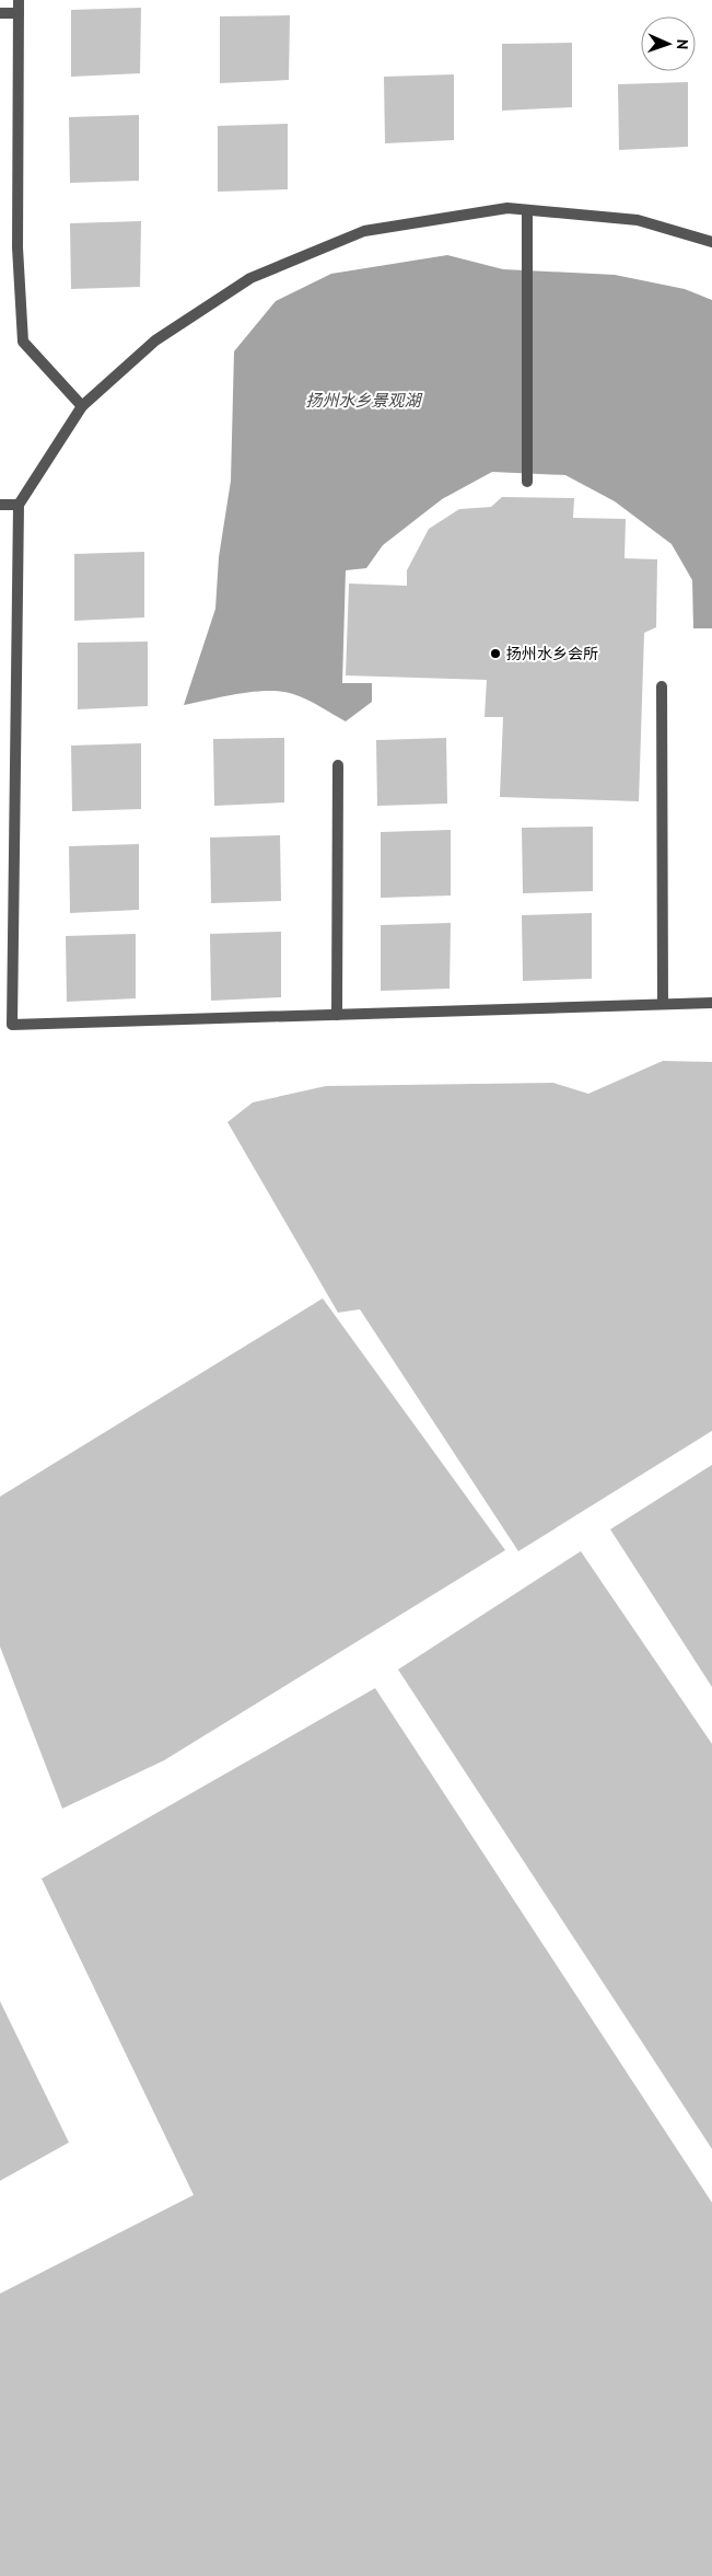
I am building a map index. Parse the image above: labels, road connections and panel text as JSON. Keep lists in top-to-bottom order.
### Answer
{
  "water": ["扬州水乡景观湖"],
  "places": ["扬州水乡会所"],
  "north": "right"
}
